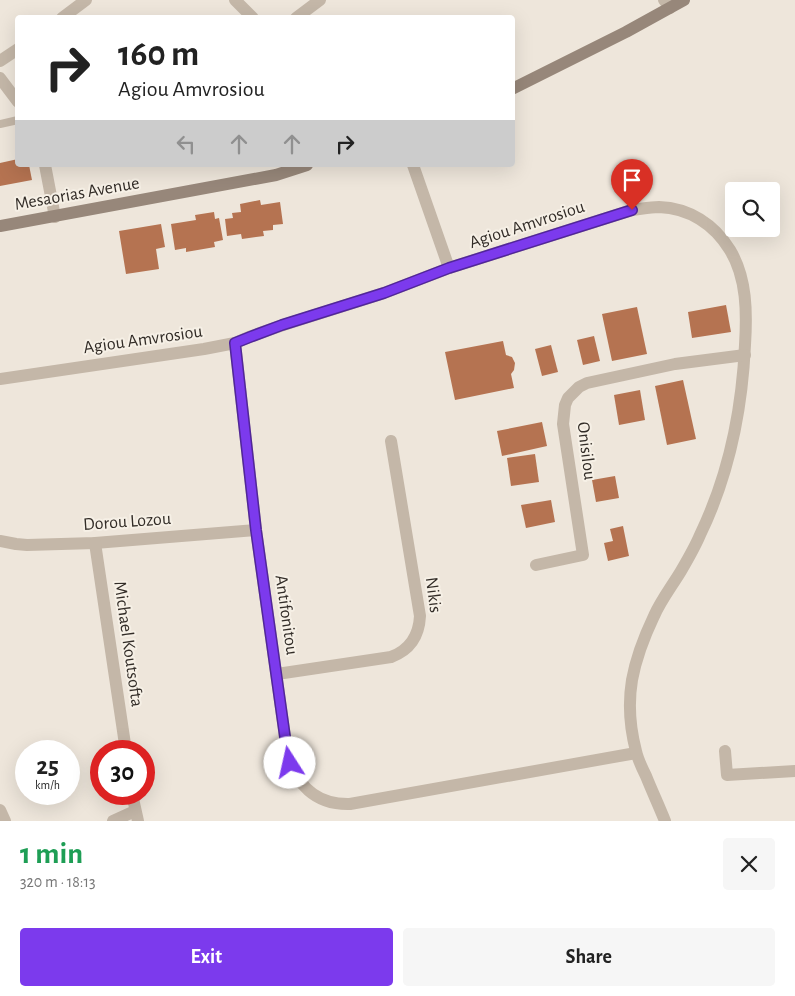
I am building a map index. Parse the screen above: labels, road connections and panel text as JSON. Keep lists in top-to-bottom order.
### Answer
{
  "streets": {
    "main road": ["Mesaorias Avenue"],
    "street": [
      "Agiou Amvrosiou",
      "Onisilou",
      "Dorou Lozou",
      "Nikis",
      "Antifonitou",
      "Michael Koutsofta"
    ]
  },
  "crossings": [
    ["Agiou Amvrosiou", "Onisilou"],
    ["Agiou Amvrosiou", "Antifonitou"],
    ["Dorou Lozou", "Antifonitou"],
    ["Dorou Lozou", "Michael Koutsofta"],
    ["Nikis", "Antifonitou"]
  ],
  "page": {
    "turn": ["160 m", "Agiou Amvrosiou"],
    "speed": "25 km/h",
    "limit": "30",
    "heading": ["1 min", "320 m · 18:13"],
    "buttons": ["Exit", "Share"]
  }
}
